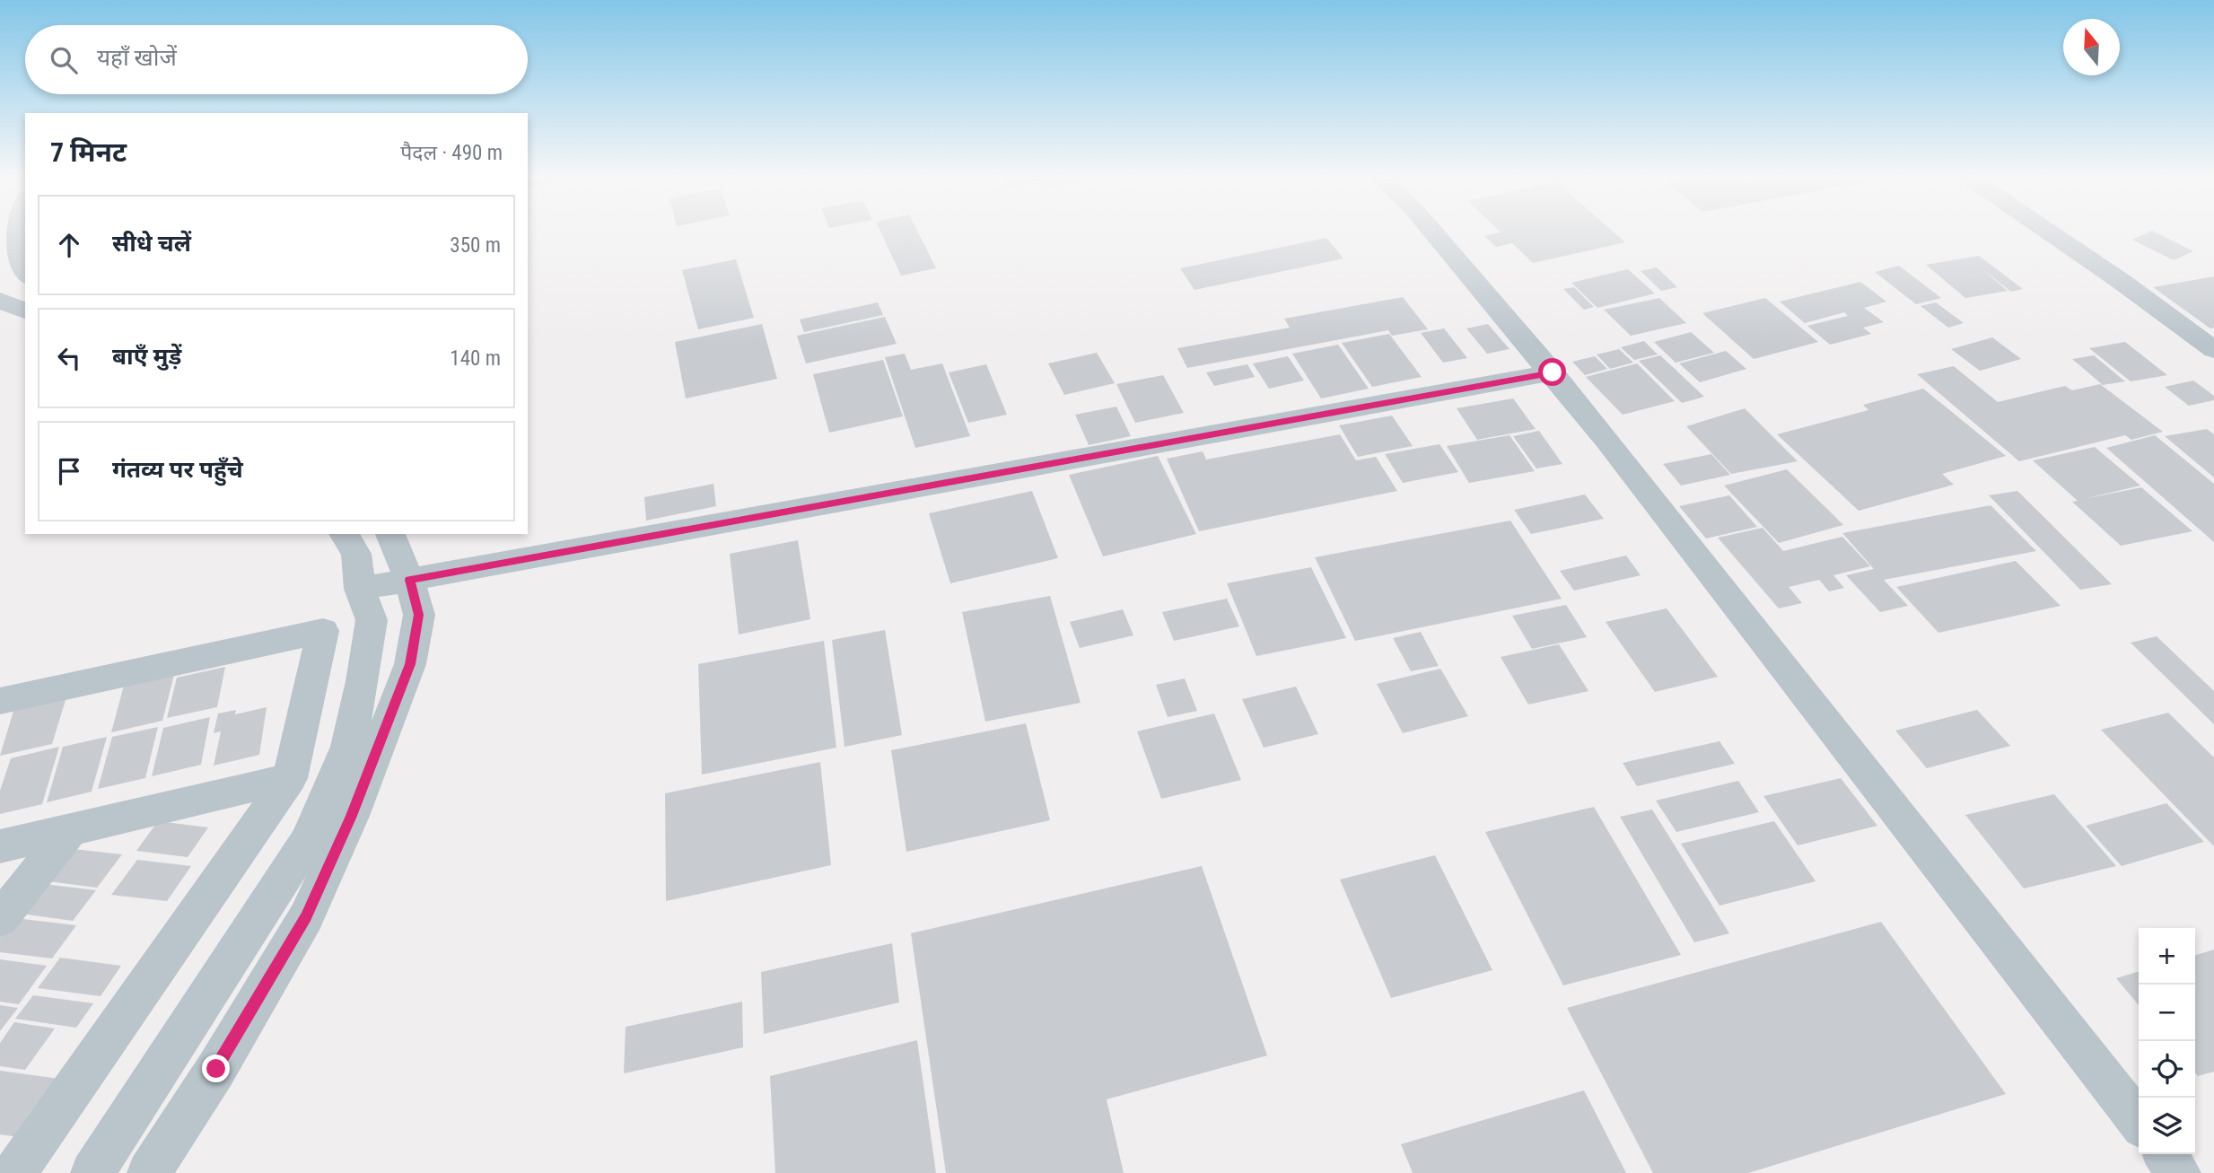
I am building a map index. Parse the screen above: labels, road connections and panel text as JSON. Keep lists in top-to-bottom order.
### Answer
{
  "north": "top",
  "page": {
    "search": "यहाँ खोजें",
    "heading": ["7 मिनट", "पैदल · 490 m"],
    "list": [
      ["सीधे चलें", "350 m"],
      ["बाएँ मुड़ें", "140 m"],
      "गंतव्य पर पहुँचे"
    ],
    "map_buttons": ["+", "−"]
  }
}
